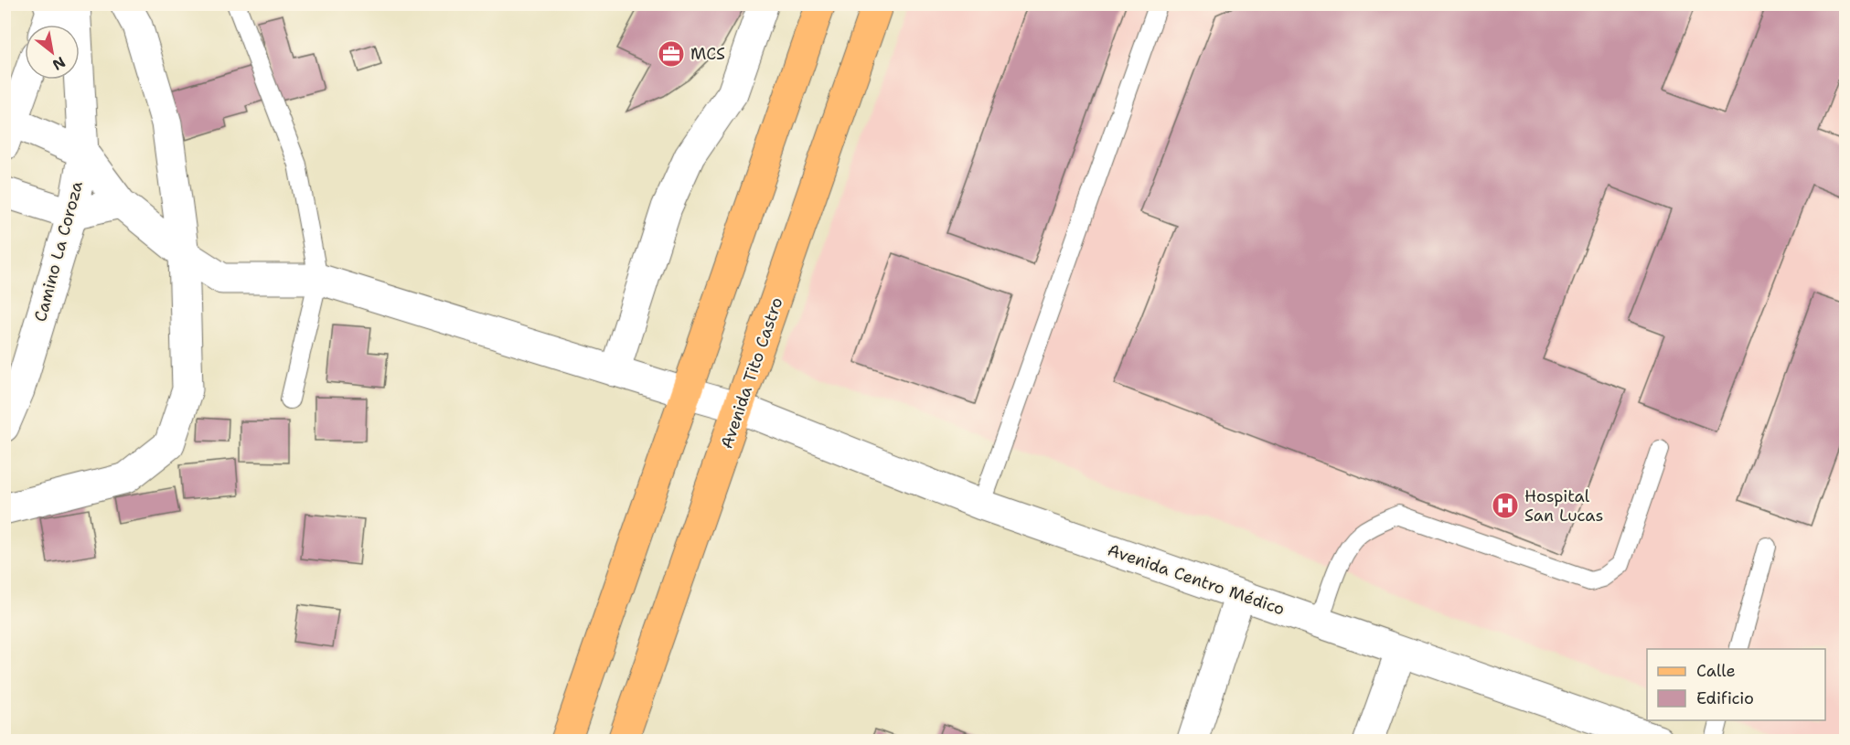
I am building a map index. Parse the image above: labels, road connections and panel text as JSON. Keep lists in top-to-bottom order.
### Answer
{
  "streets": {
    "main road": ["Avenida Tito Castro"],
    "street": ["Camino La Coroza", "Avenida Centro Médico"]
  },
  "crossings": [
    ["Camino La Coroza", "Avenida Centro Médico"],
    ["Avenida Tito Castro", "Avenida Centro Médico"]
  ],
  "places": {
    "office": ["MCS"],
    "hospital": ["Hospital San Lucas"]
  },
  "legend": ["Calle", "Edificio"],
  "north": "bottom right"
}
